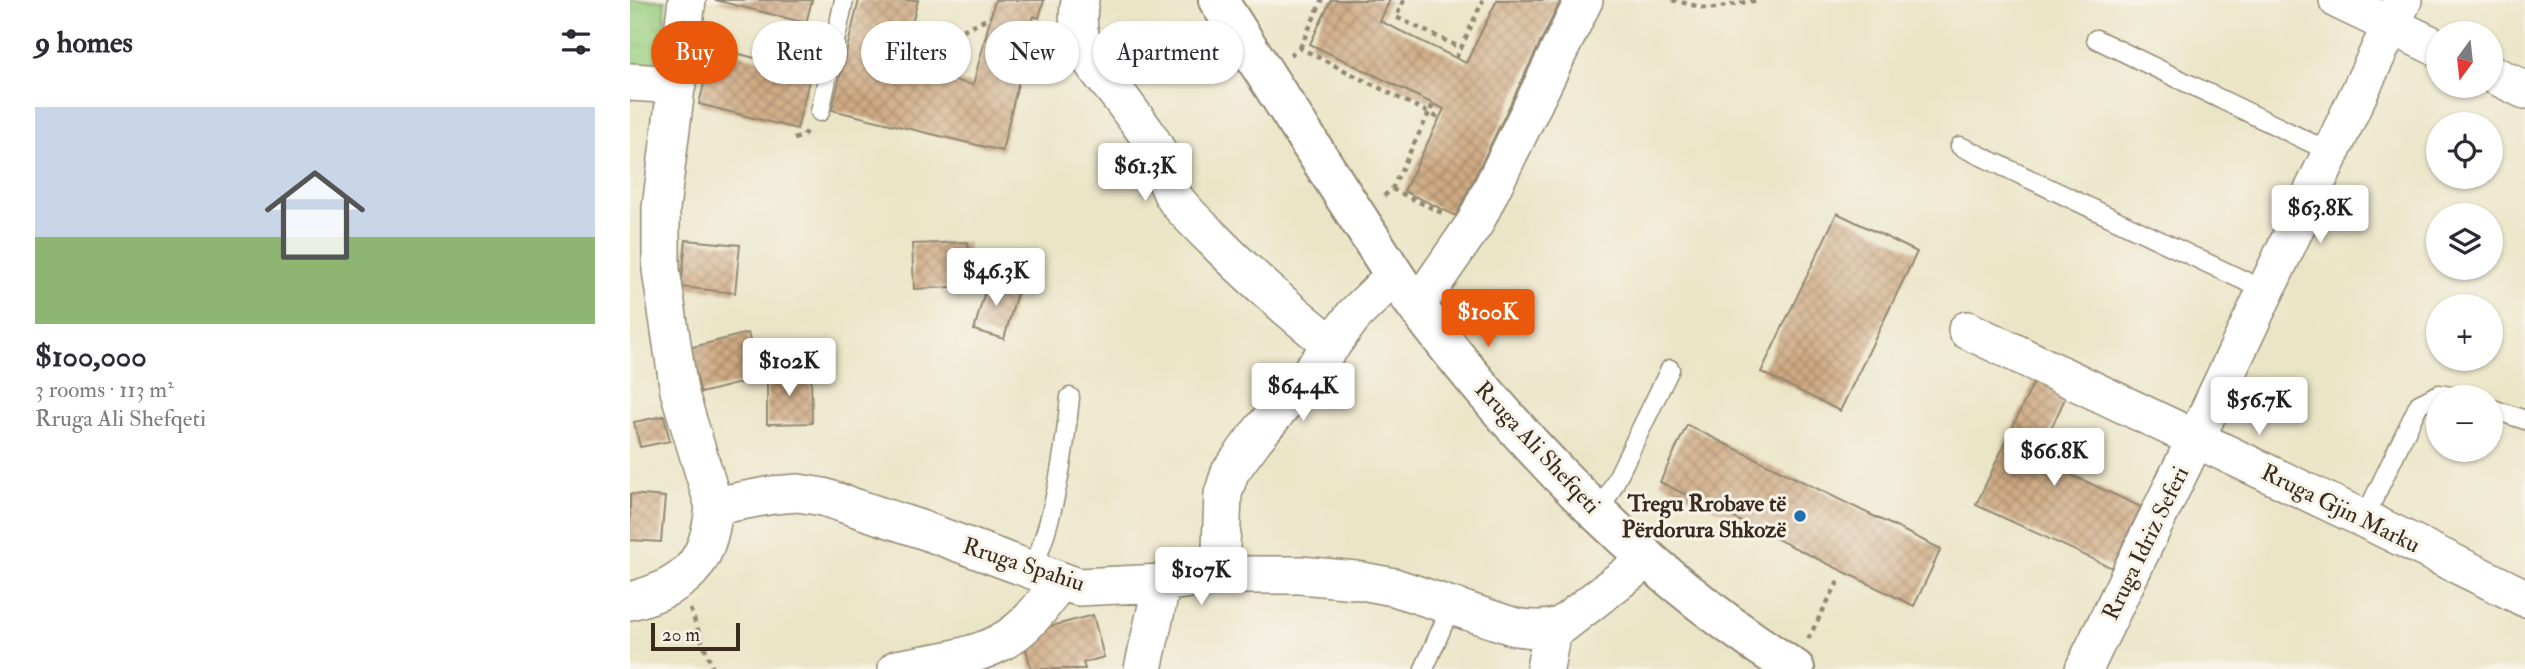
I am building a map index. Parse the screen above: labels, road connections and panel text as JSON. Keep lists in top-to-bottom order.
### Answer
{
  "streets": {
    "main road": ["Rruga Ali Shefqeti"],
    "street": ["Rruga Gjin Marku", "Rruga Idriz Seferi", "Rruga Spahiu"]
  },
  "crossings": [
    ["Rruga Gjin Marku", "Rruga Idriz Seferi"]
  ],
  "places": ["Tregu Rrobave të Përdorura Shkozë"],
  "scale_bar": "20 m",
  "north": "bottom",
  "page": {
    "heading": "9 homes",
    "map_buttons": ["+", "−"],
    "chip": [
      "Buy",
      "Rent",
      "Filters",
      "New",
      "Apartment"
    ],
    "list": [
      {
        "name": "$100,000",
        "note": "3 rooms · 113 m² · Rruga Ali Shefqeti"
      }
    ],
    "price": [
      "$61.3K",
      "$63.8K",
      "$46.3K",
      "$100K",
      "$102K",
      "$64.4K",
      "$56.7K",
      "$66.8K",
      "$107K"
    ],
    "scale": "20 m"
  }
}
